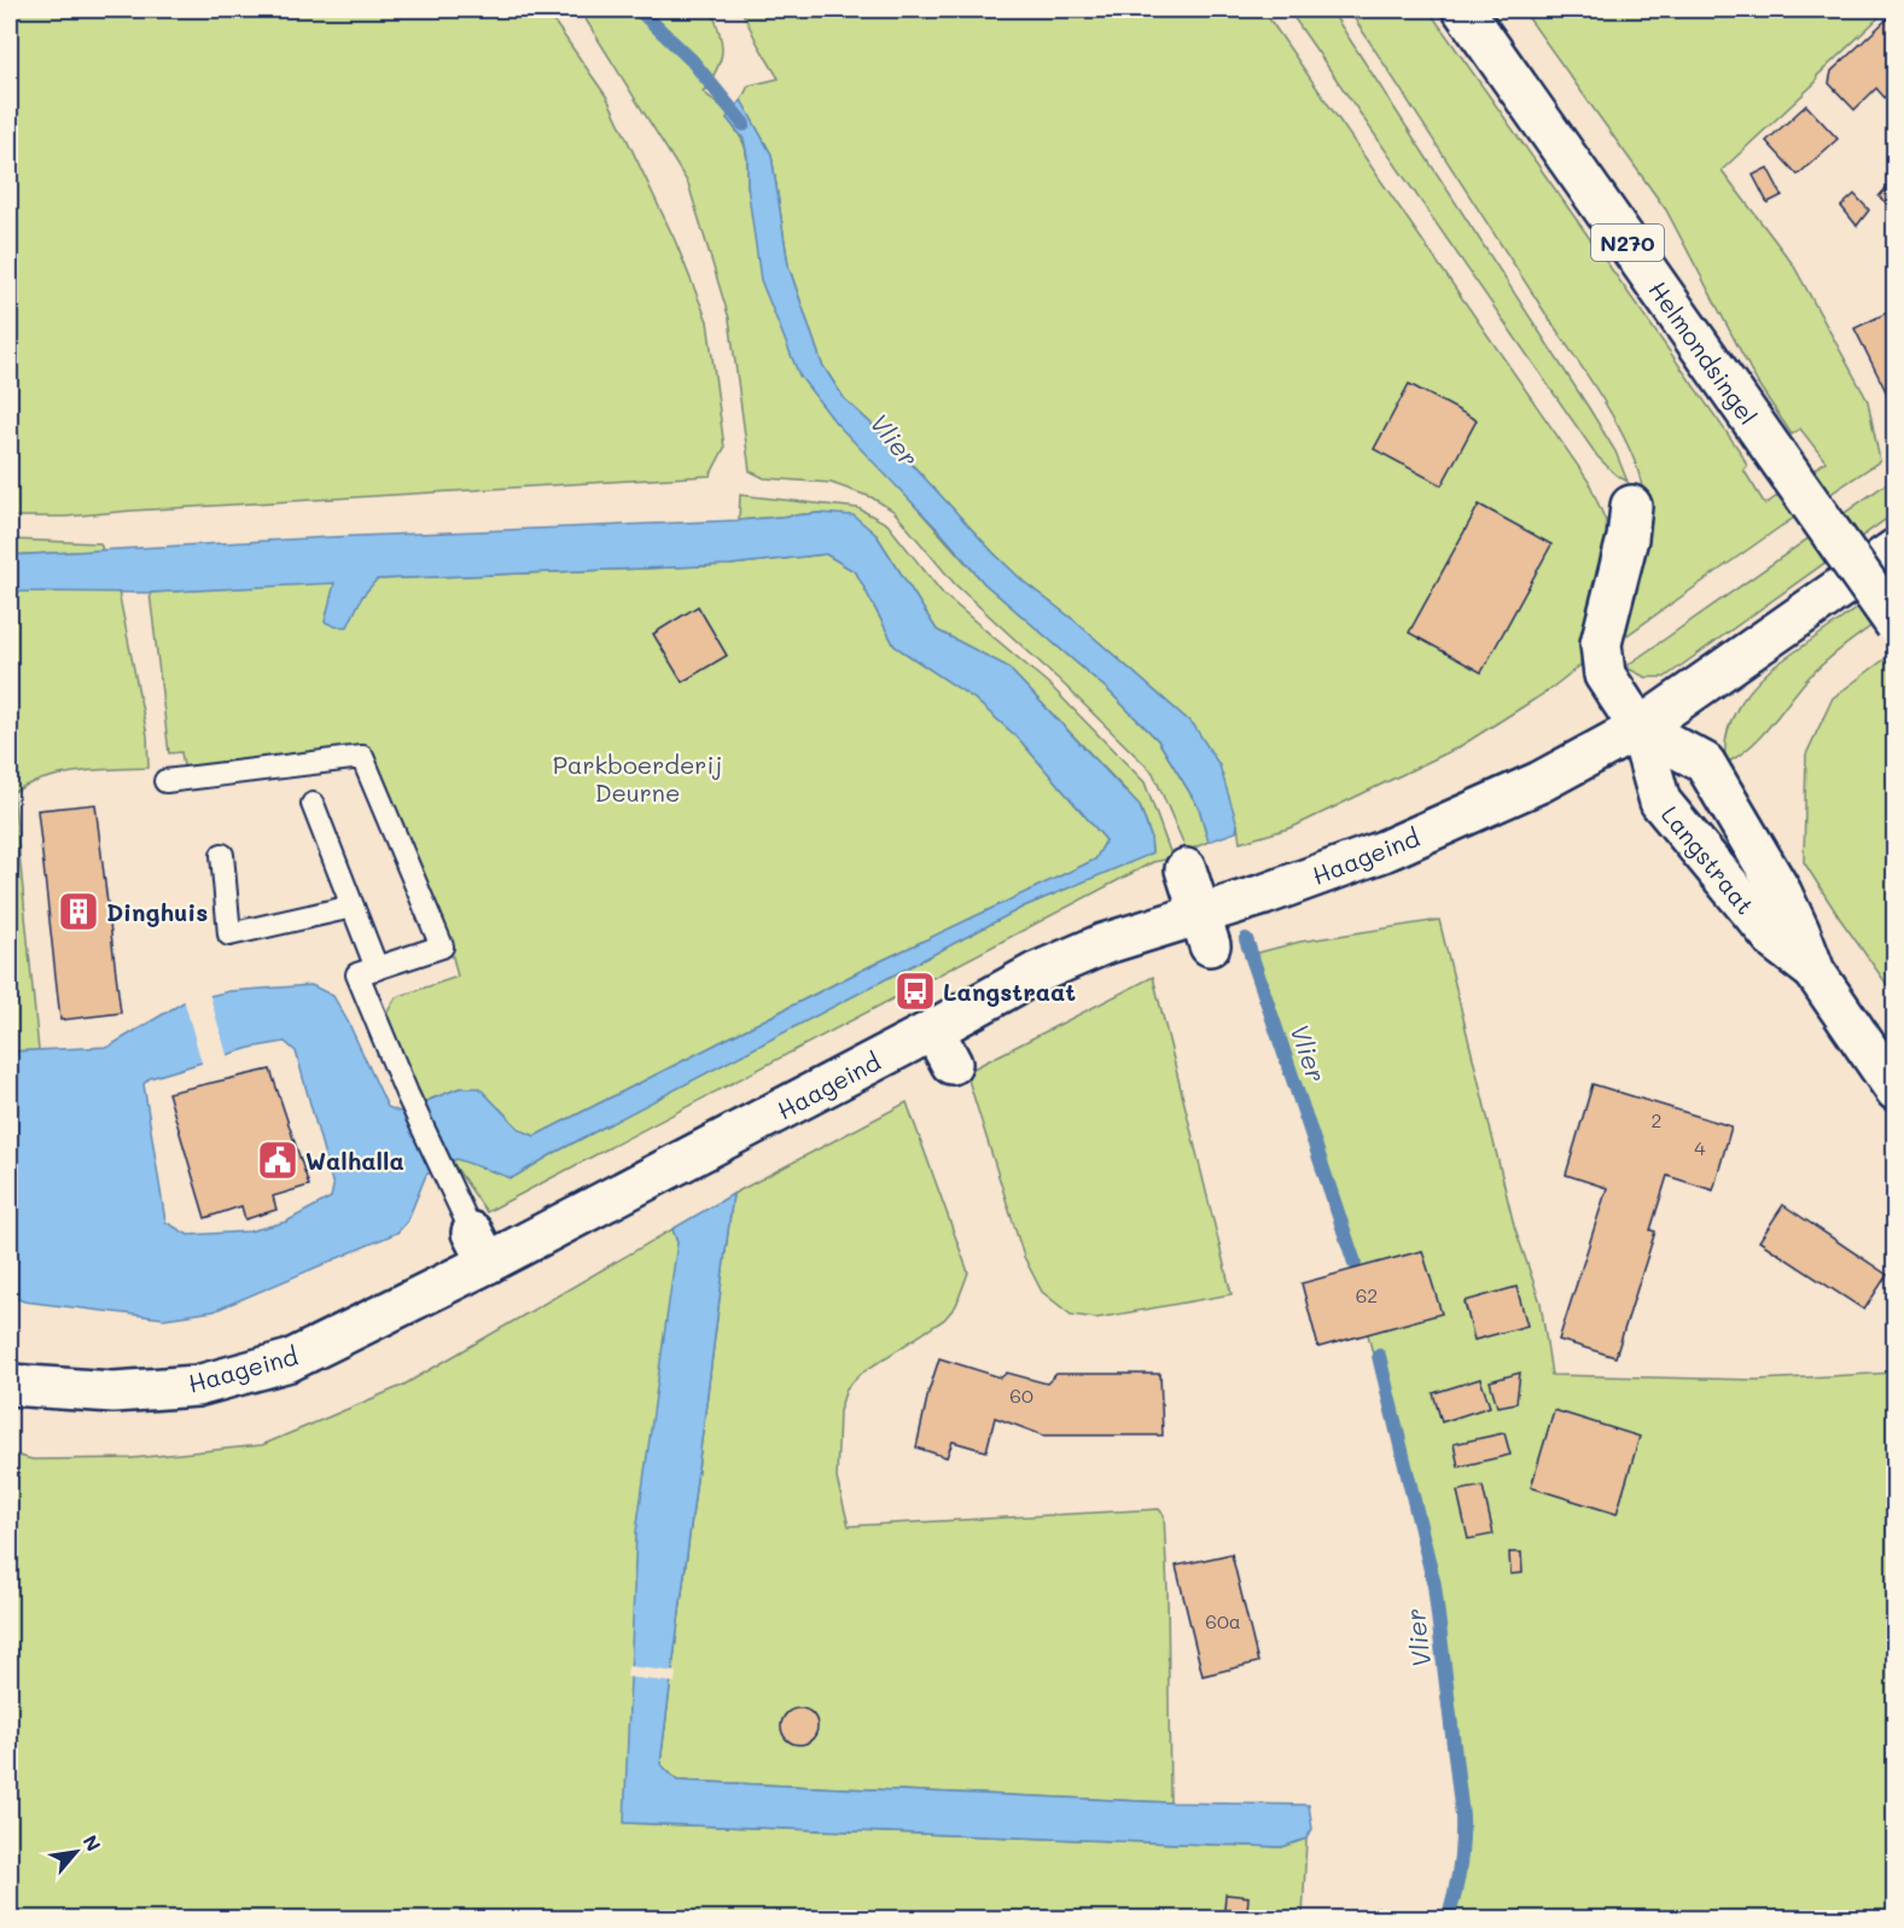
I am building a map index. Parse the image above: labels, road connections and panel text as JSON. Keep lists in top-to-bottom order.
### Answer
{
  "streets": {
    "street": [
      "N270",
      "Helmondsingel",
      "Haageind",
      "Langstraat"
    ]
  },
  "crossings": [
    ["Haageind", "Langstraat"]
  ],
  "water": ["Vlier"],
  "parks": ["Parkboerderij Deurne"],
  "places": {
    "building": ["Dinghuis"],
    "bus stop": ["Langstraat"],
    "public building": ["Walhalla"]
  },
  "house_numbers": [
    "2",
    "4",
    "62",
    "60",
    "60a"
  ],
  "north": "top right"
}
